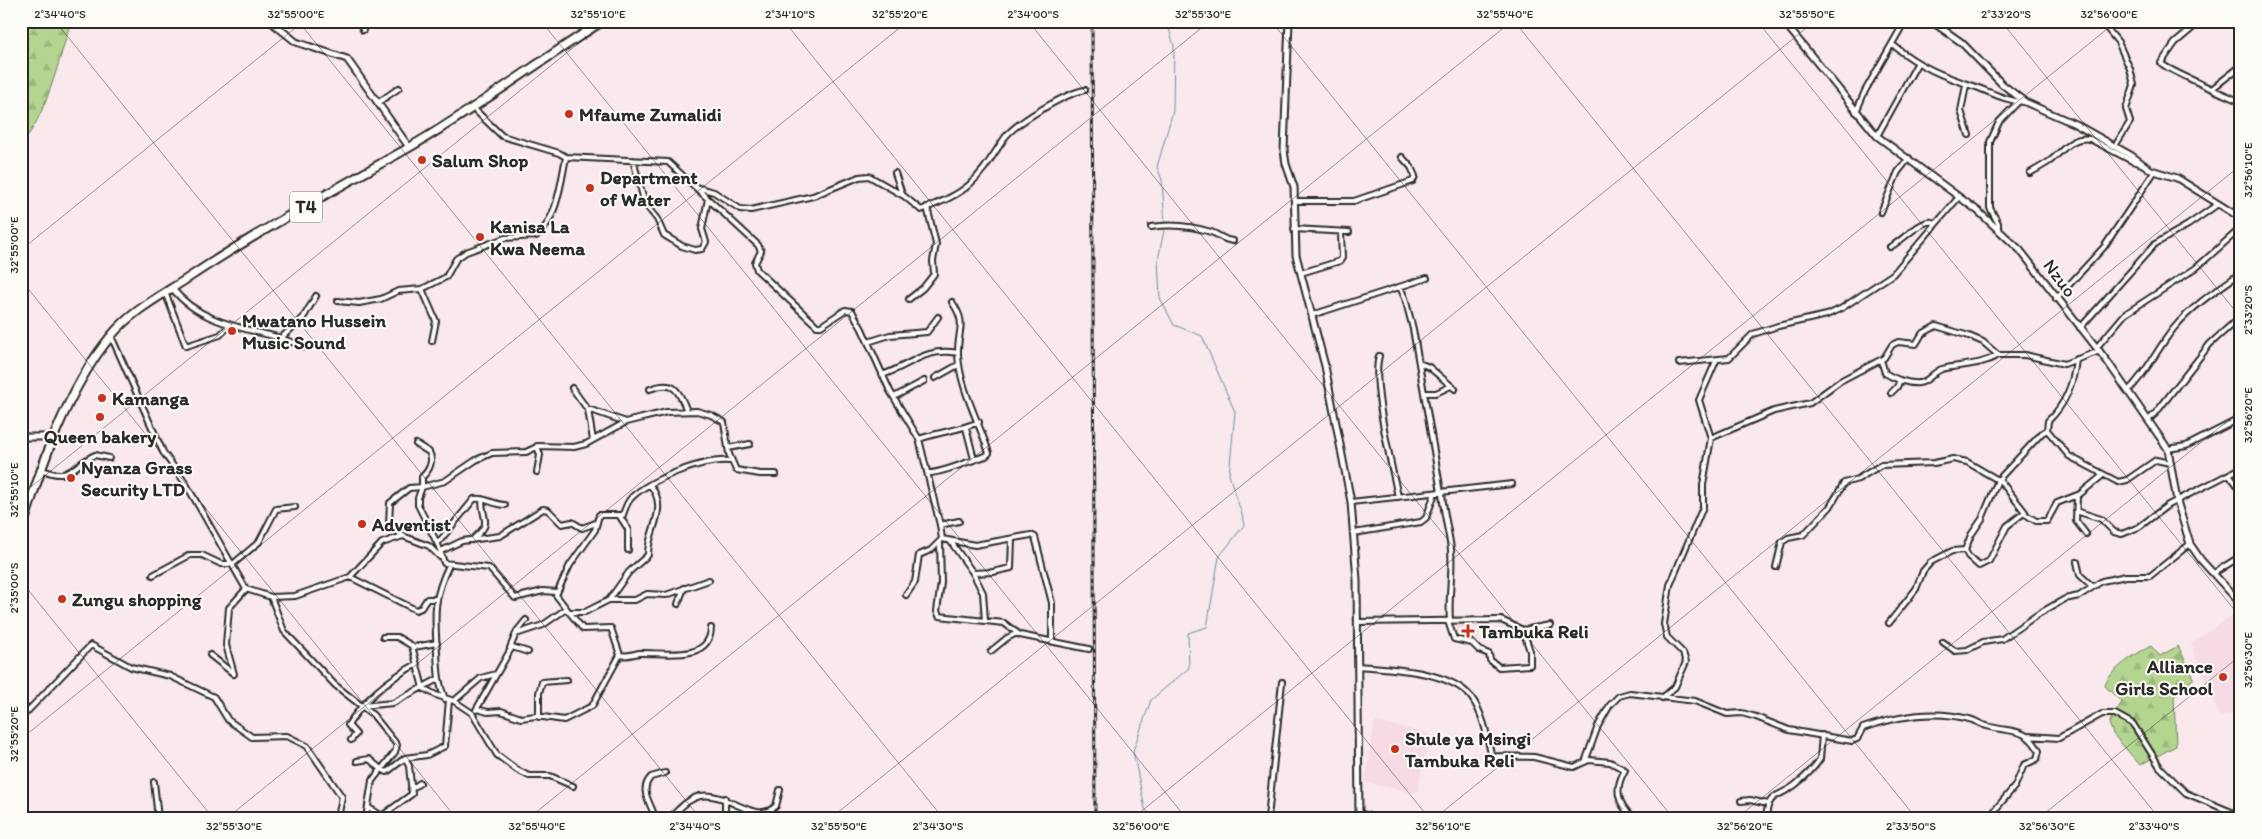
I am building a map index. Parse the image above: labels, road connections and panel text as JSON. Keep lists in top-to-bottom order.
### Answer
{
  "streets": {
    "highway": ["T4"],
    "street": ["Nzuo"]
  },
  "places": {
    "other": [
      "Mfaume Zumalidi",
      "Salum Shop",
      "Department of Water",
      "Kanisa La Kwa Neema",
      "Mwatano Hussein Music Sound",
      "Kamanga",
      "Queen bakery",
      "Nyanza Grass Security LTD",
      "Adventist",
      "Zungu shopping",
      "Alliance Girls School",
      "Shule ya Msingi Tambuka Reli"
    ],
    "health": ["Tambuka Reli"]
  },
  "coordinates": [
    "2°34'40\"S",
    "32°55'00\"E",
    "32°55'10\"E",
    "2°34'10\"S",
    "32°55'20\"E",
    "2°34'00\"S",
    "32°55'30\"E",
    "32°55'40\"E",
    "32°55'50\"E",
    "2°33'20\"S",
    "32°56'00\"E",
    "32°56'10\"E",
    "32°56'20\"E",
    "2°35'00\"S",
    "32°56'30\"E",
    "2°34'30\"S",
    "2°33'50\"S",
    "2°33'40\"S"
  ]
}
